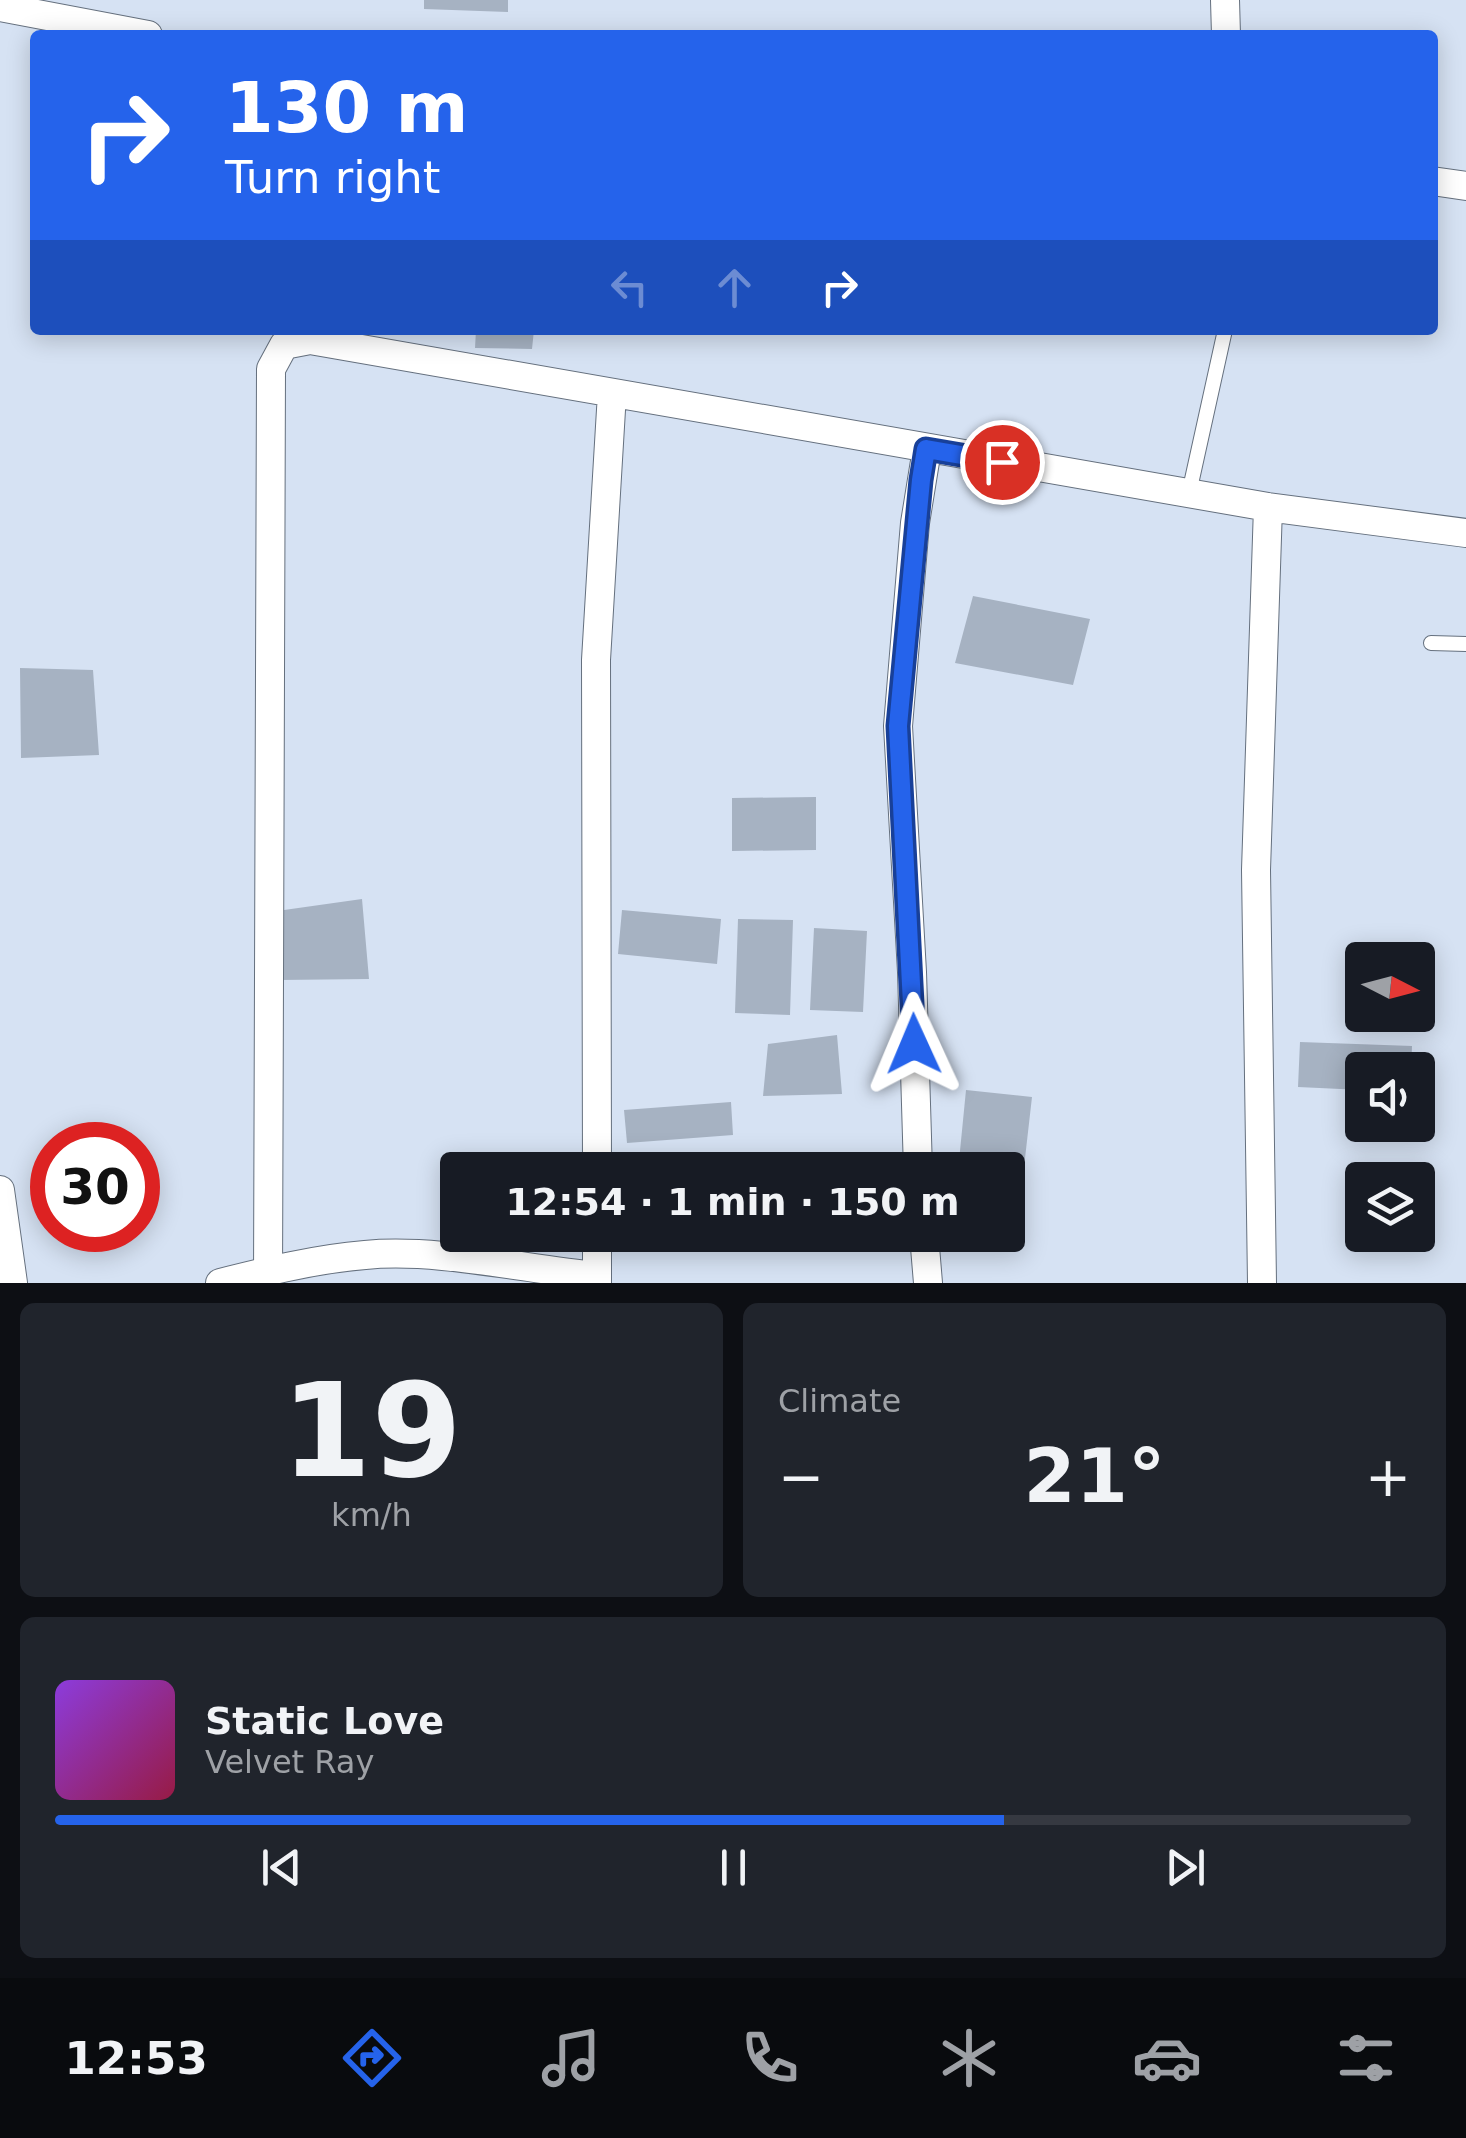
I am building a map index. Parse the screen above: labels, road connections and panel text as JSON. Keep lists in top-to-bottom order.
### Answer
{
  "north": "right",
  "page": {
    "turn": ["130 m", "Turn right"],
    "limit": "30",
    "trip": "12:54 · 1 min · 150 m",
    "tile": [
      ["19", "km/h"],
      "Climate"
    ],
    "heat": ["−", "21°", "+"],
    "song": ["Static Love", "Velvet Ray"],
    "tabs": "12:53"
  }
}
